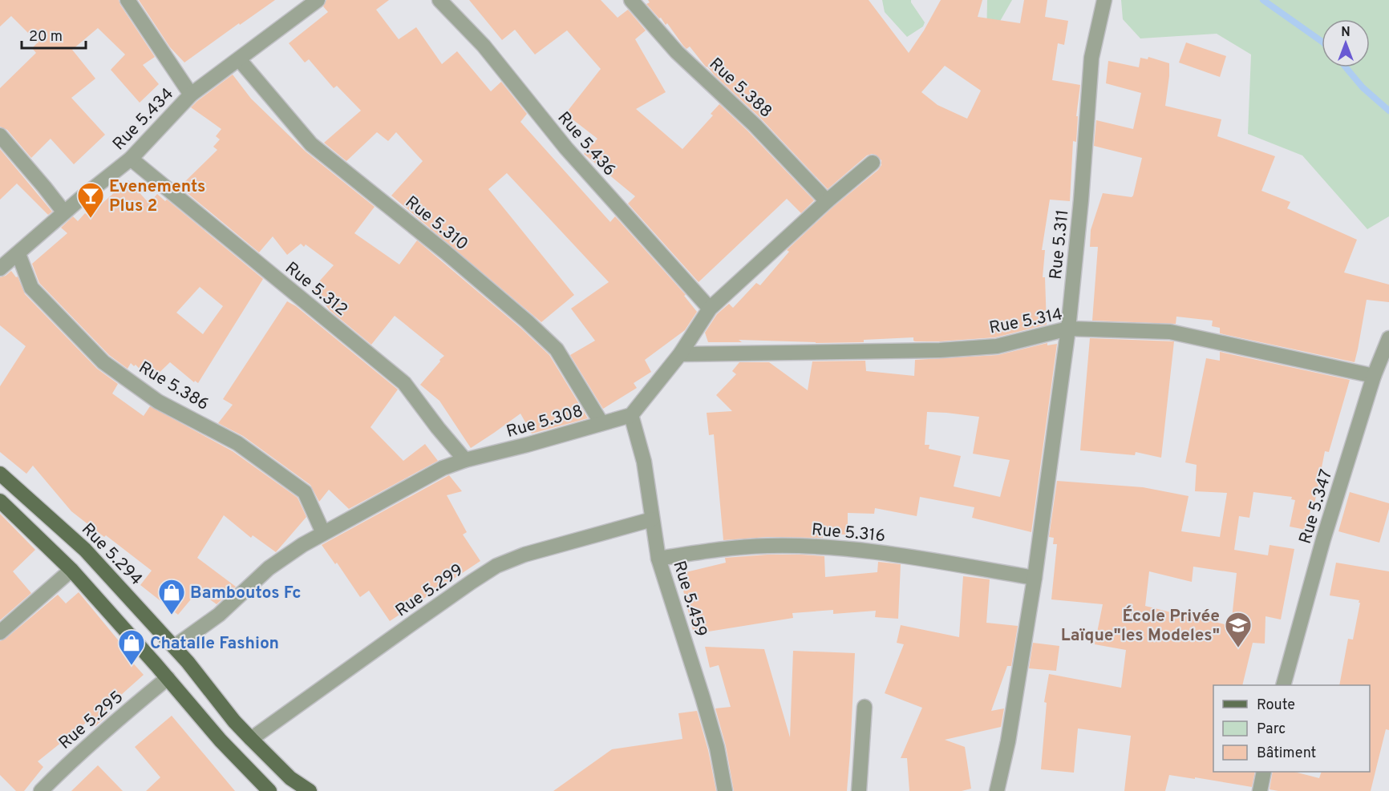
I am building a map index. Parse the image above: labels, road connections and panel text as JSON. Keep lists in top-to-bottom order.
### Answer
{
  "streets": {
    "main road": ["Rue 5.294"],
    "street": [
      "Rue 5.388",
      "Rue 5.434",
      "Rue 5.436",
      "Rue 5.310",
      "Rue 5.311",
      "Rue 5.312",
      "Rue 5.314",
      "Rue 5.386",
      "Rue 5.308",
      "Rue 5.347",
      "Rue 5.316",
      "Rue 5.299",
      "Rue 5.459",
      "Rue 5.295"
    ]
  },
  "crossings": [
    ["Rue 5.434", "Rue 5.310"],
    ["Rue 5.434", "Rue 5.312"],
    ["Rue 5.434", "Rue 5.386"],
    ["Rue 5.310", "Rue 5.308"],
    ["Rue 5.311", "Rue 5.314"],
    ["Rue 5.311", "Rue 5.316"],
    ["Rue 5.312", "Rue 5.308"],
    ["Rue 5.314", "Rue 5.347"],
    ["Rue 5.386", "Rue 5.308"],
    ["Rue 5.308", "Rue 5.294"],
    ["Rue 5.308", "Rue 5.459"],
    ["Rue 5.316", "Rue 5.459"],
    ["Rue 5.294", "Rue 5.299"],
    ["Rue 5.299", "Rue 5.459"]
  ],
  "places": {
    "bar": ["Evenements Plus 2"],
    "shop": ["Bamboutos Fc", "Chatalle Fashion"],
    "school or university": ["École Privée Laïque\"les Modeles\""]
  },
  "legend": ["Route", "Parc", "Bâtiment"],
  "scale_bar": "20 m",
  "north": "top"
}
